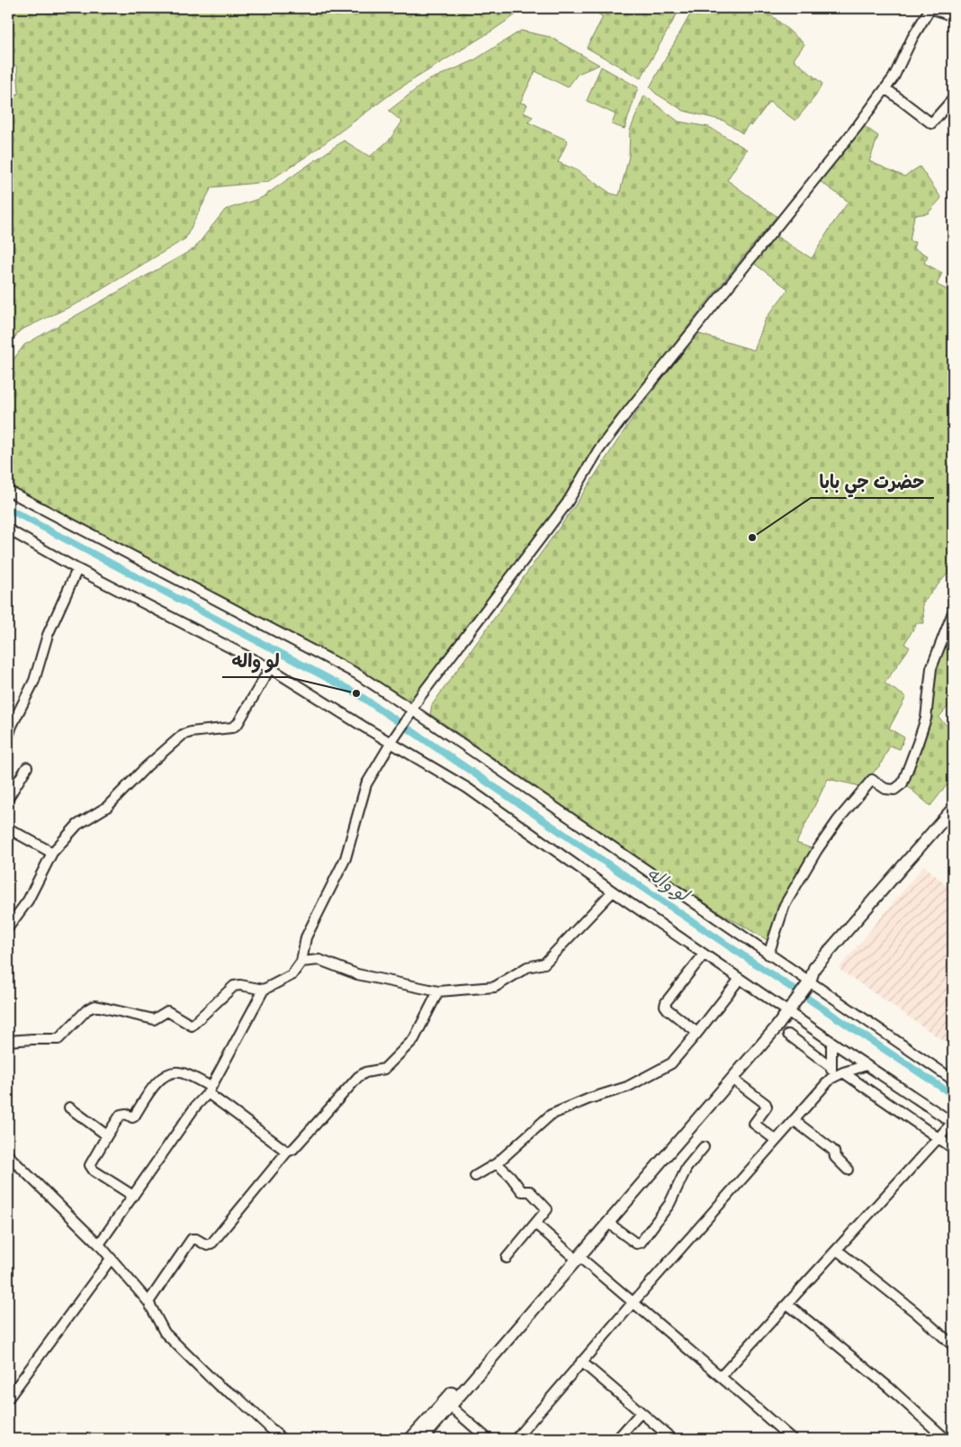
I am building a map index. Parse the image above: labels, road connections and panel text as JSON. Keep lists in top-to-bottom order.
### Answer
{
  "water": ["لو واله"],
  "places": ["حضرت جي بابا", "لو واله"]
}
